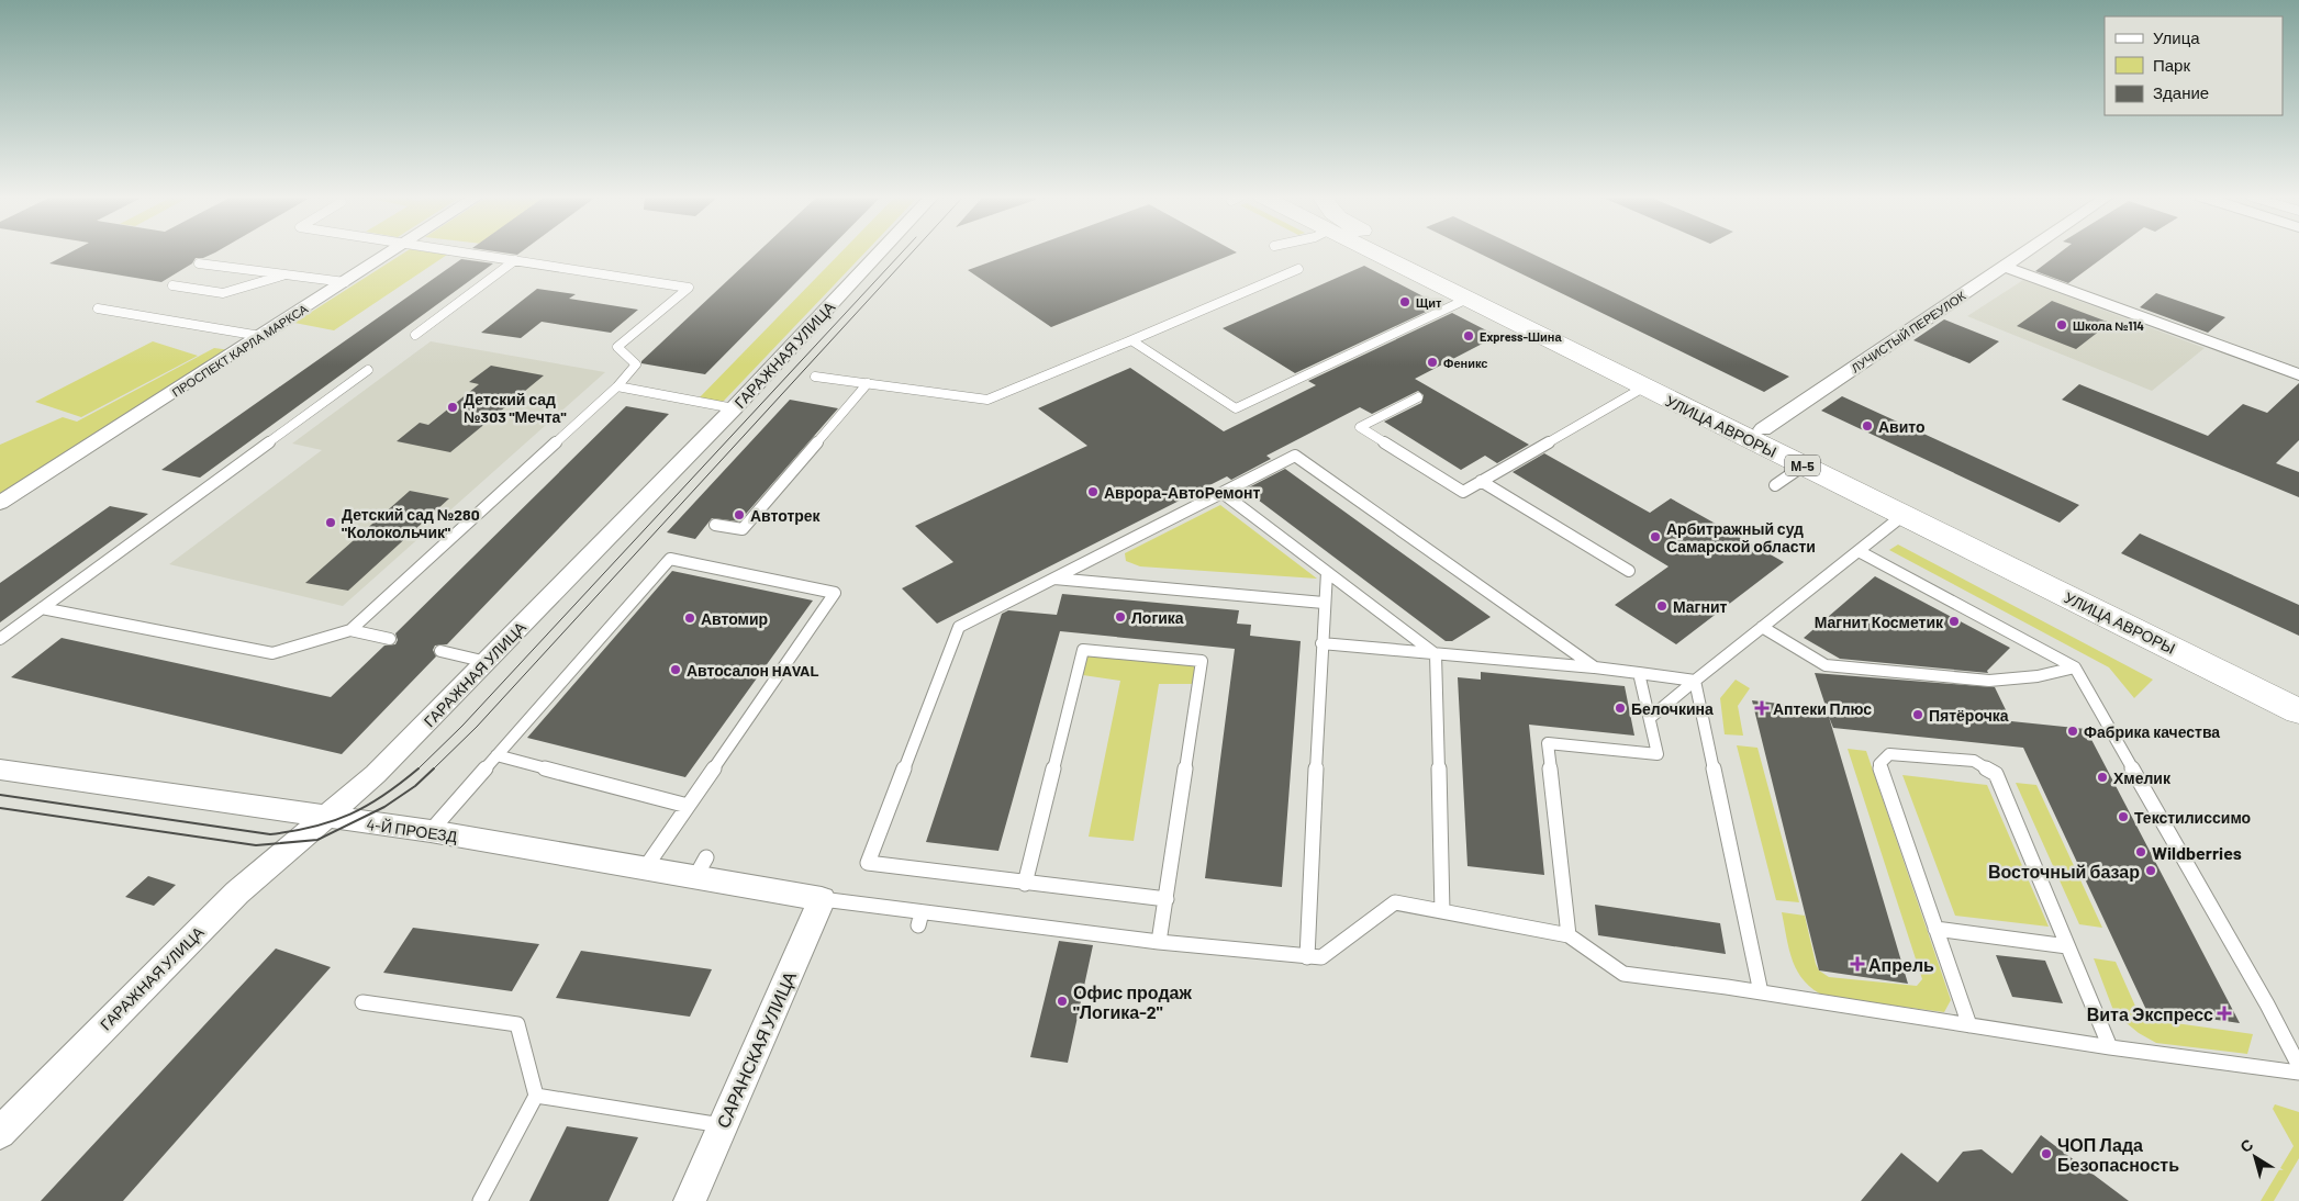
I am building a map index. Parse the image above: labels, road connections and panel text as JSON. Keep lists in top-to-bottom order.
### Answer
{
  "streets": {
    "main road": ["УЛИЦА АВРОРЫ", "М-5"],
    "street": [
      "ЛУЧИСТЫЙ ПЕРЕУЛОК",
      "ПРОСПЕКТ КАРЛА МАРКСА",
      "ГАРАЖНАЯ УЛИЦА",
      "4-Й ПРОЕЗД",
      "САРАНСКАЯ УЛИЦА"
    ]
  },
  "crossings": [
    ["ЛУЧИСТЫЙ ПЕРЕУЛОК", "УЛИЦА АВРОРЫ"],
    ["ГАРАЖНАЯ УЛИЦА", "4-Й ПРОЕЗД"],
    ["4-Й ПРОЕЗД", "САРАНСКАЯ УЛИЦА"]
  ],
  "places": {
    "other": [
      "Щит",
      "Школа №114",
      "Express-Шина",
      "Феникс",
      "Детский сад №303 \"Мечта\"",
      "Авито",
      "Аврора-АвтоРемонт",
      "Автотрек",
      "Детский сад №280 \"Колокольчик\"",
      "Арбитражный суд Самарской области",
      "Магнит",
      "Логика",
      "Автомир",
      "Магнит Косметик",
      "Автосалон HAVAL",
      "Белочкина",
      "Пятёрочка",
      "Фабрика качества",
      "Хмелик",
      "Текстилиссимо",
      "Wildberries",
      "Восточный базар",
      "Офис продаж \"Логика-2\"",
      "ЧОП Лада Безопасность"
    ],
    "health": ["Аптеки Плюс", "Апрель", "Вита Экспресс"]
  },
  "legend": ["Улица", "Парк", "Здание"],
  "north": "top left"
}
